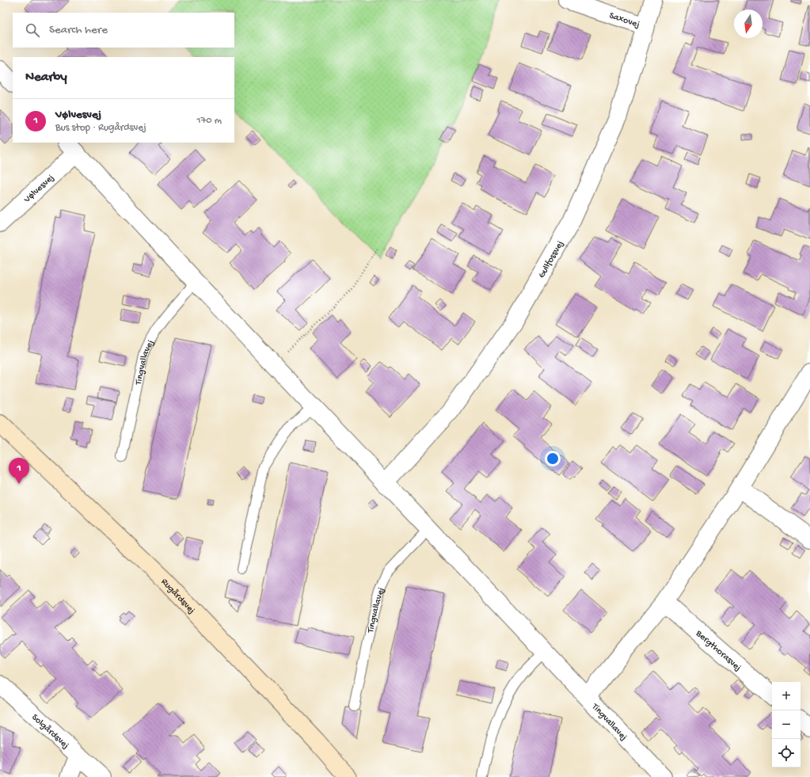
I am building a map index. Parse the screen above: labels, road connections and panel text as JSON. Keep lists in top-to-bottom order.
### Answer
{
  "streets": {
    "main road": ["Rugårdsvej"],
    "street": [
      "Saxovej",
      "Vølvesvej",
      "Gullfossvej",
      "Tingvallavej",
      "Bergthorasvej",
      "Solgårdsvej"
    ]
  },
  "crossings": [
    ["Saxovej", "Gullfossvej"],
    ["Vølvesvej", "Tingvallavej"],
    ["Gullfossvej", "Tingvallavej"]
  ],
  "north": "bottom",
  "page": {
    "search": "Search here",
    "heading": "Nearby",
    "list": [
      {
        "mark": "1",
        "name": "Vølvesvej",
        "note": "Bus stop · Rugårdsvej",
        "value": "170 m"
      }
    ],
    "pins": "1",
    "map_buttons": ["+", "−"]
  }
}
